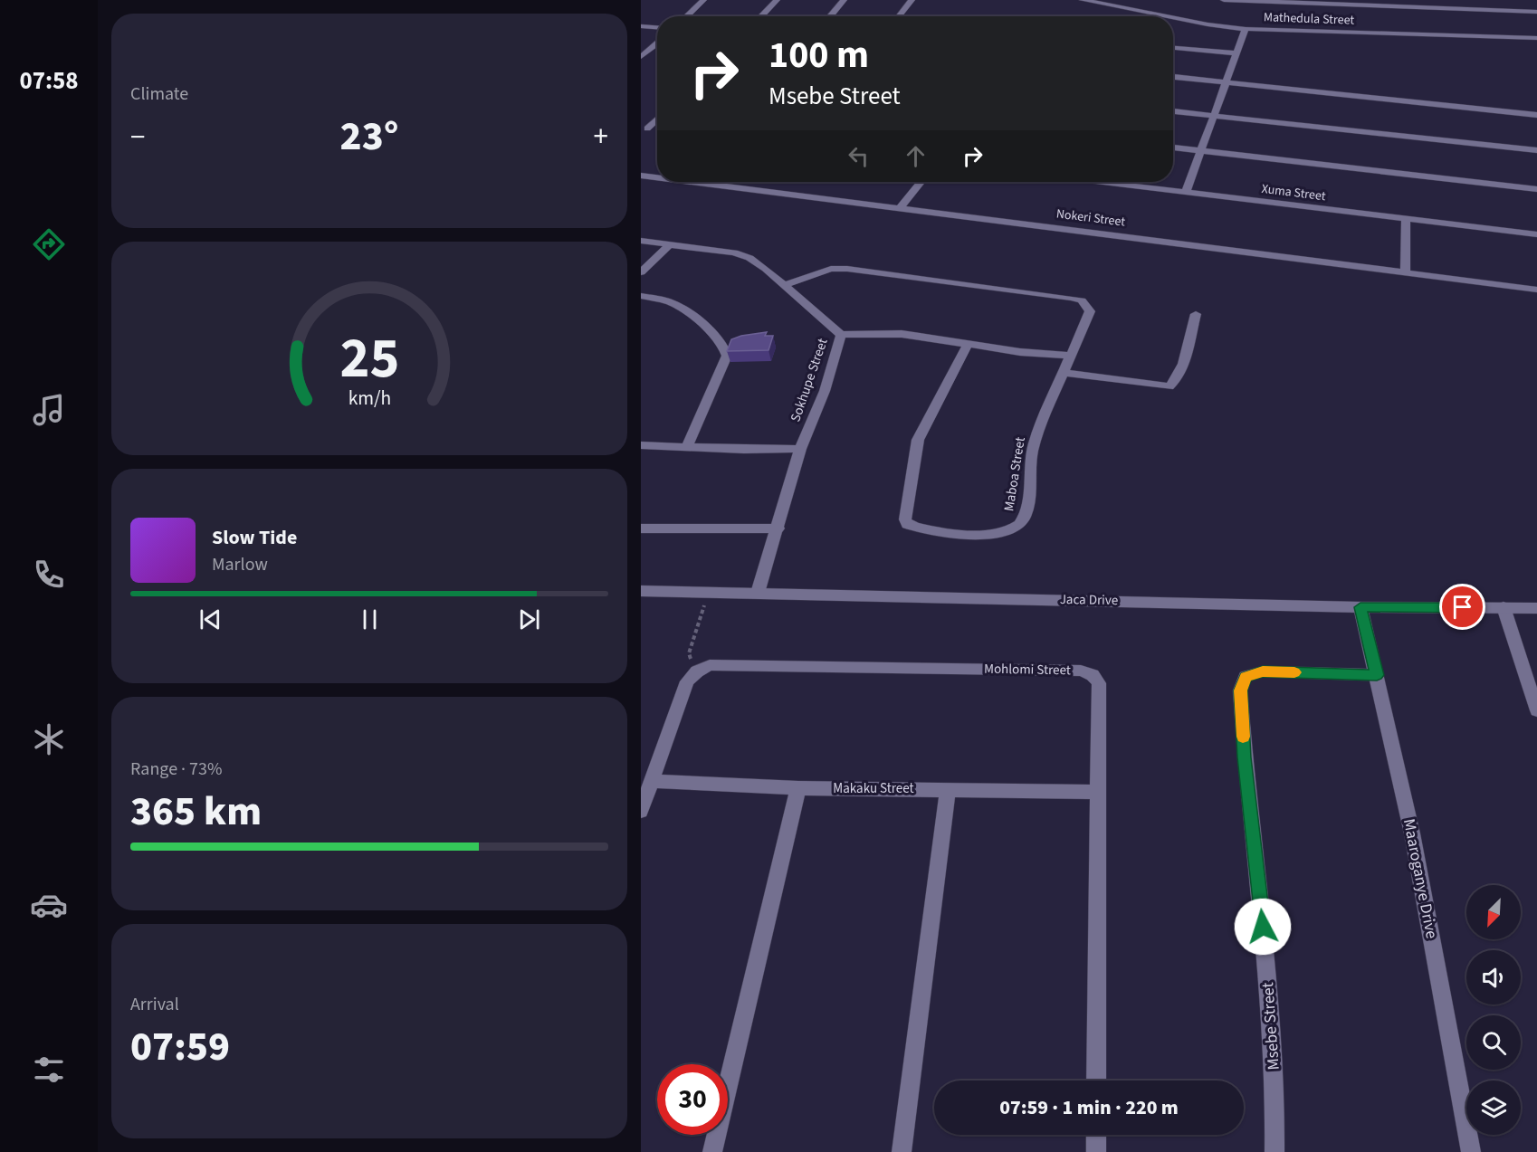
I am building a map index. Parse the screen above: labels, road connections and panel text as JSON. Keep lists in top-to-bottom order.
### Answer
{
  "streets": {
    "street": [
      "Mathedula Street",
      "Xuma Street",
      "Nokeri Street",
      "Sokhupe Street",
      "Maboa Street",
      "Jaca Drive",
      "Mohlomi Street",
      "Makaku Street",
      "Maaroganye Drive",
      "Msebe Street"
    ]
  },
  "crossings": [
    ["Sokhupe Street", "Jaca Drive"],
    ["Jaca Drive", "Maaroganye Drive"],
    ["Mohlomi Street", "Makaku Street"],
    ["Maaroganye Drive", "Msebe Street"]
  ],
  "north": "bottom left",
  "page": {
    "tabs": "07:58",
    "tile": [
      "Climate",
      ["Range · 73%", "365 km"],
      ["Arrival", "07:59"]
    ],
    "turn": ["100 m", "Msebe Street"],
    "heat": ["−", "23°", "+"],
    "song": ["Slow Tide", "Marlow"],
    "limit": "30",
    "trip": "07:59 · 1 min · 220 m",
    "gauge": ["25", "km/h"]
  }
}
